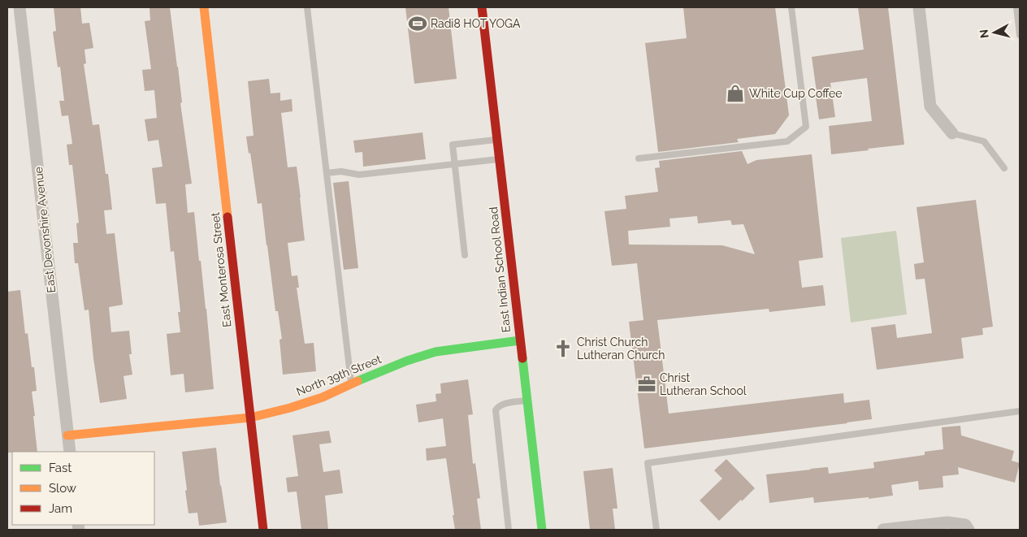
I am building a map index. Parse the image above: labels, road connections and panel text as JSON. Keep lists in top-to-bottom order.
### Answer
{
  "streets": {
    "street": [
      "East Devonshire Avenue",
      "East Monterosa Street",
      "East Indian School Road",
      "North 39th Street"
    ]
  },
  "crossings": [
    ["East Devonshire Avenue", "North 39th Street"],
    ["East Monterosa Street", "North 39th Street"],
    ["East Indian School Road", "North 39th Street"]
  ],
  "places": {
    "sports": ["Radi8 HOT YOGA"],
    "shop": ["White Cup Coffee"],
    "church": ["Christ Church Lutheran Church"],
    "office": ["Christ Lutheran School"]
  },
  "legend": ["Fast", "Slow", "Jam"],
  "north": "left"
}
